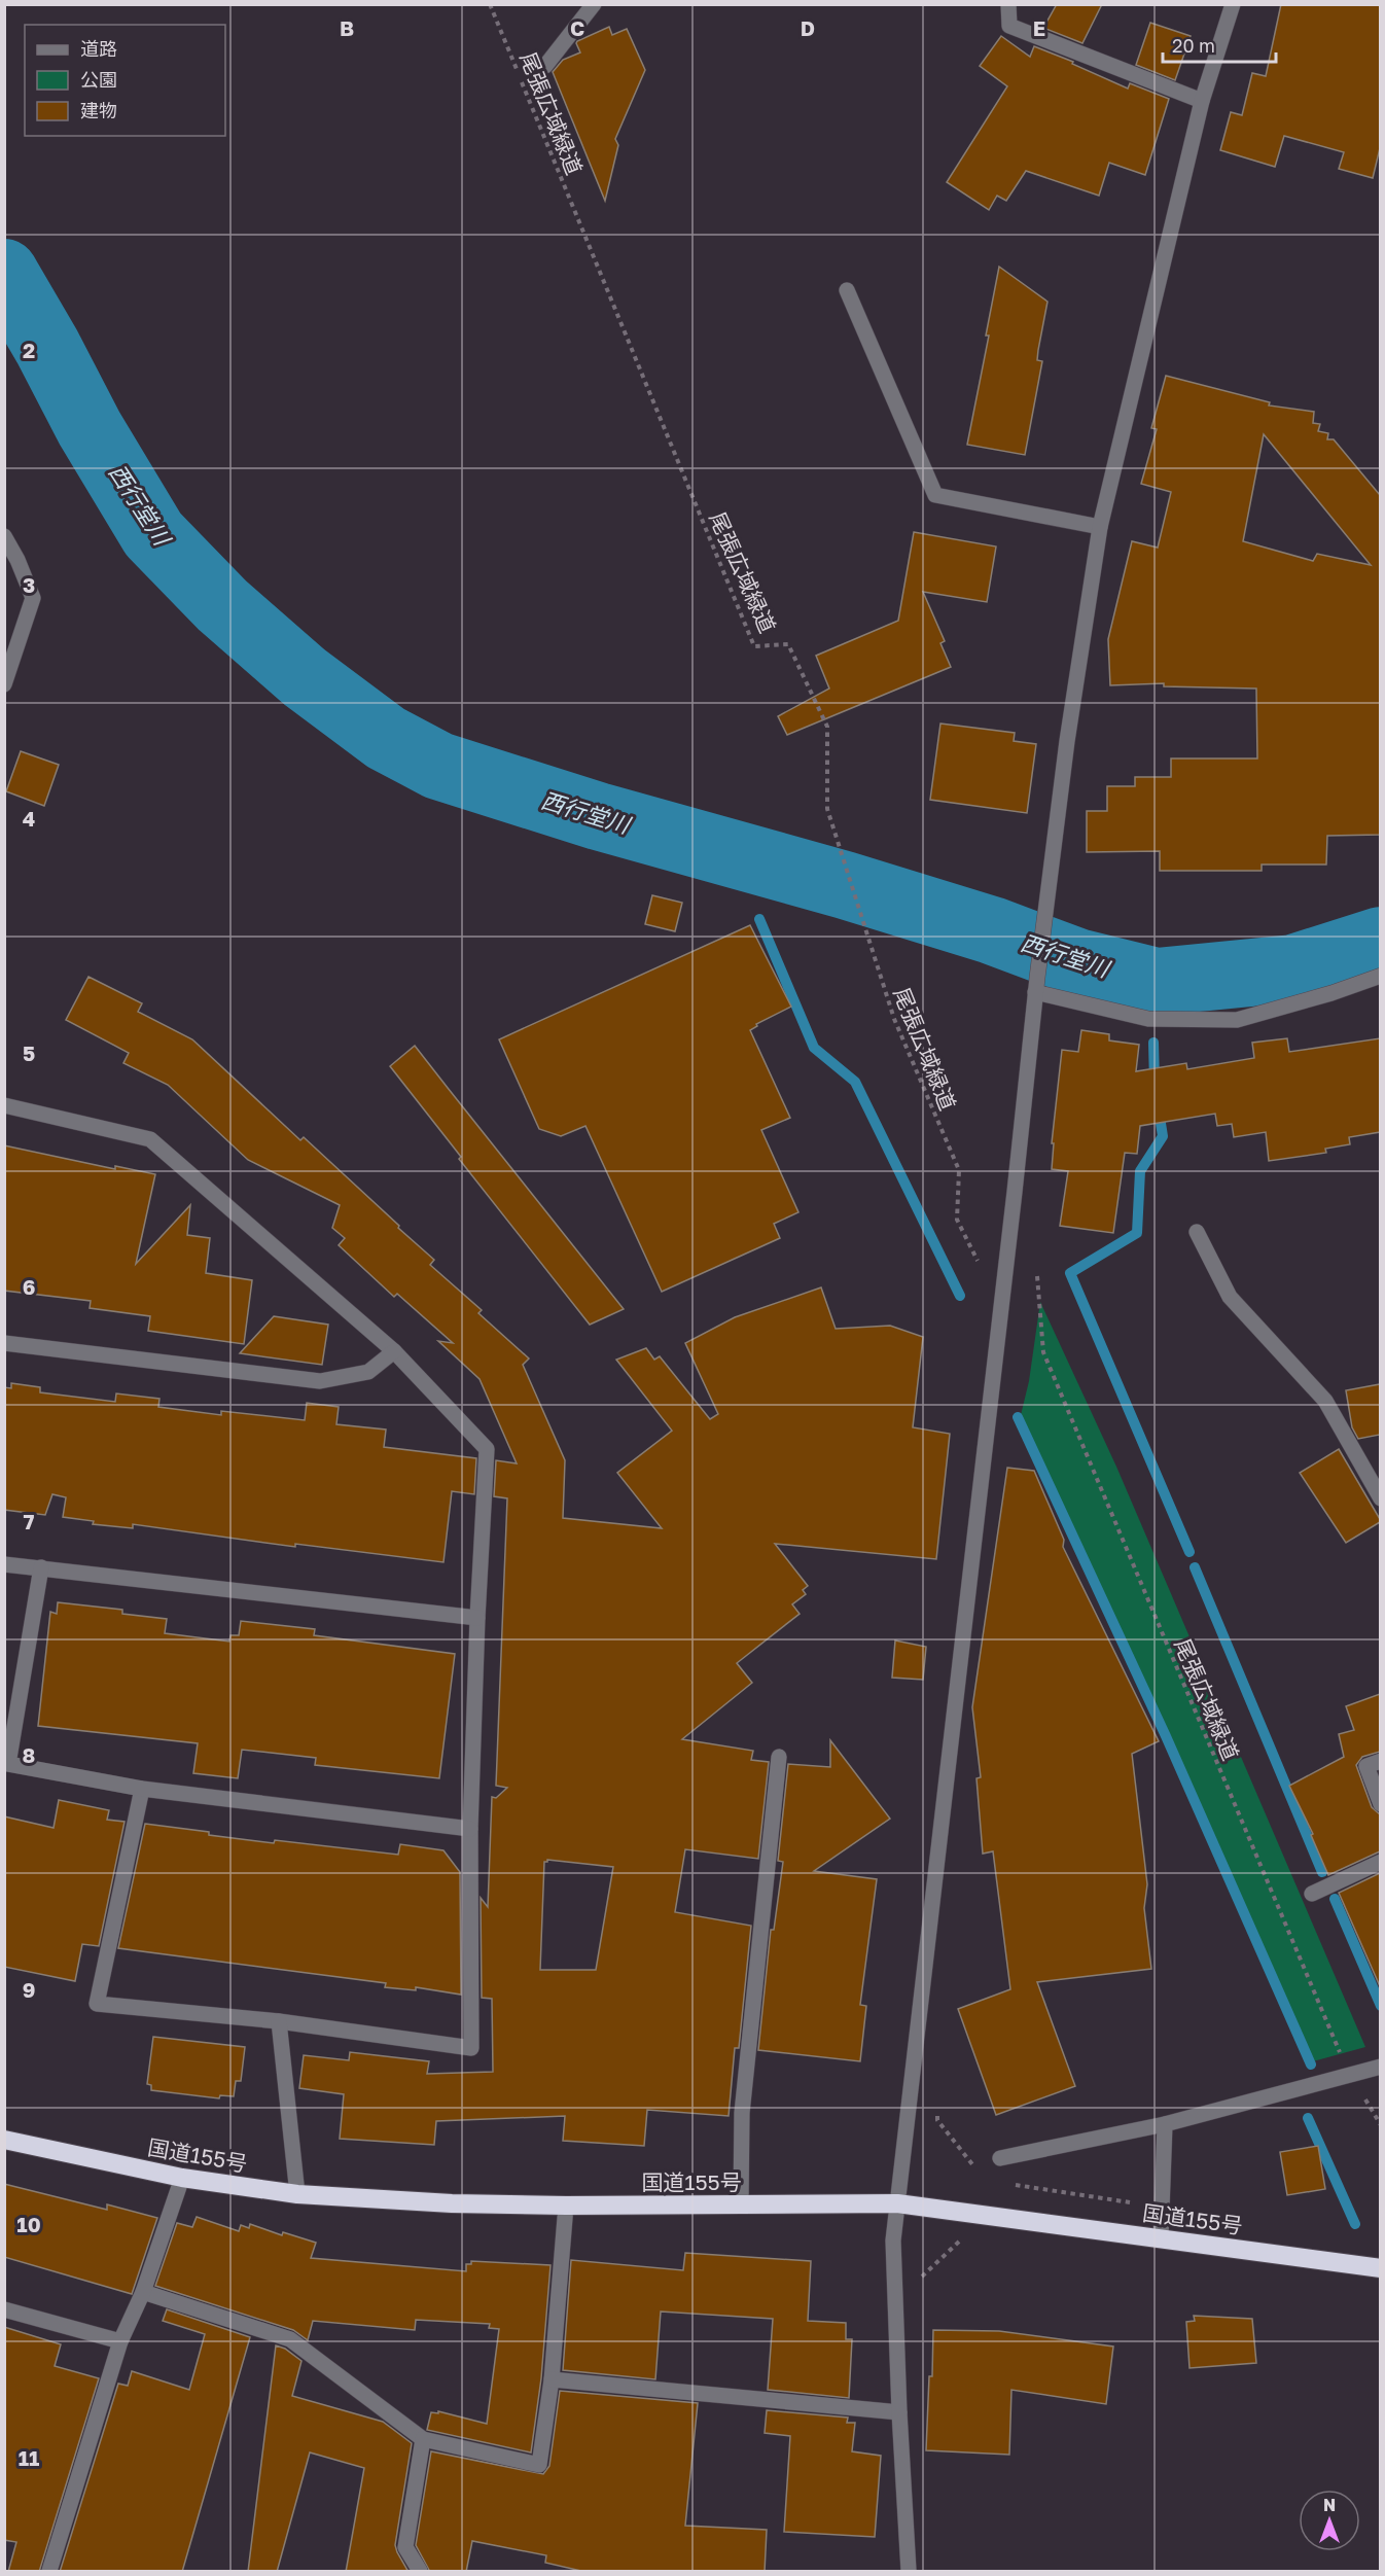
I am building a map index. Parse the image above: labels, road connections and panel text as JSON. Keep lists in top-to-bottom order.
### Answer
{
  "streets": {
    "highway": ["国道155号"],
    "path": ["尾張広域緑道"]
  },
  "water": ["西行堂川"],
  "legend": ["道路", "公園", "建物"],
  "scale_bar": "20 m",
  "north": "top",
  "grid": {
    "columns": [
      "B",
      "C",
      "D",
      "E"
    ],
    "rows": [
      "2",
      "3",
      "4",
      "5",
      "6",
      "7",
      "8",
      "9",
      "10",
      "11"
    ]
  }
}
